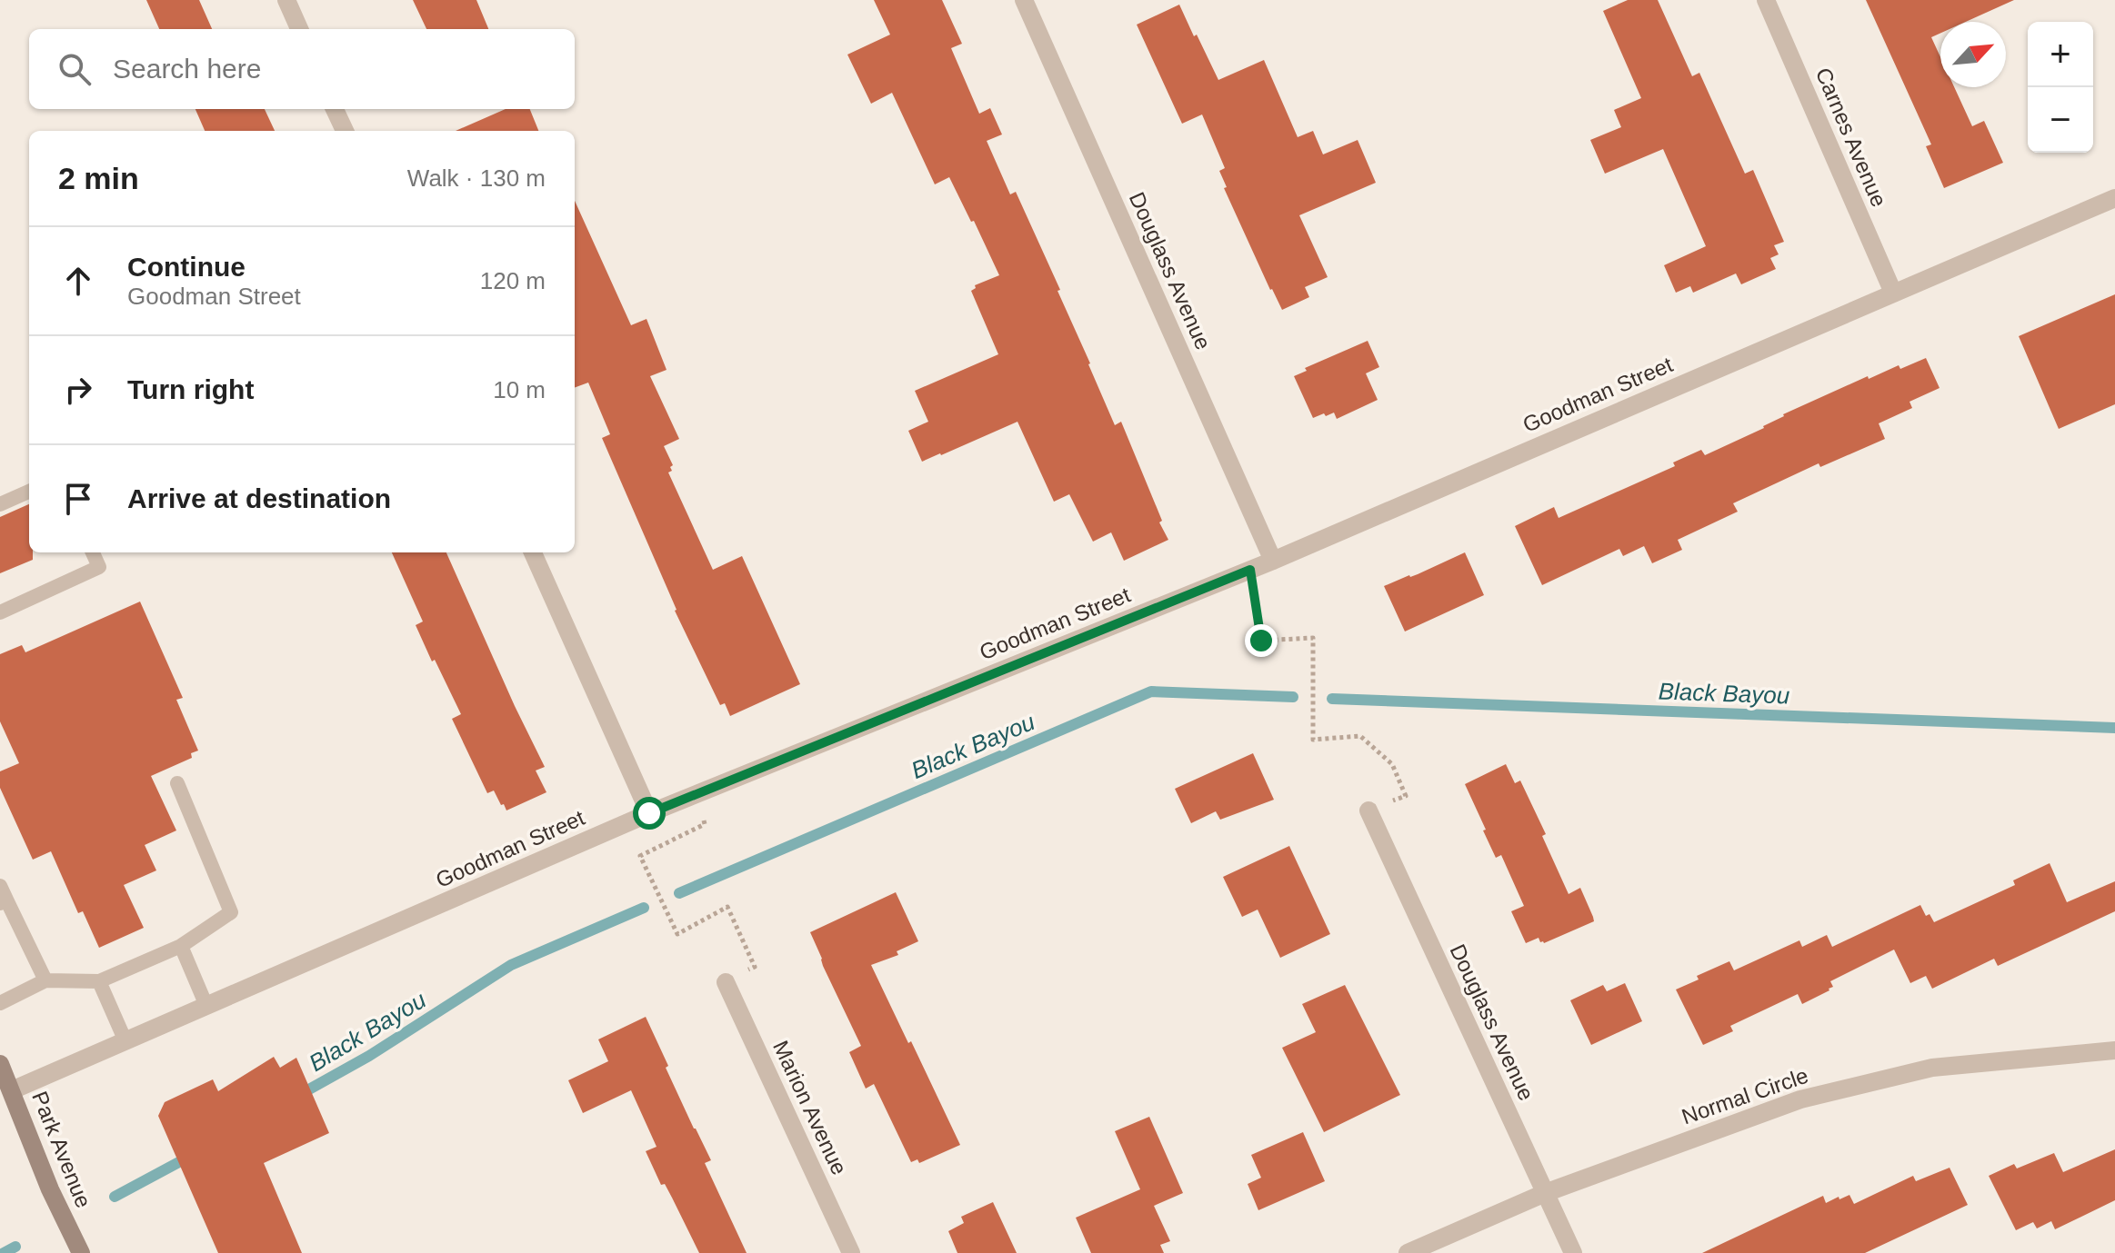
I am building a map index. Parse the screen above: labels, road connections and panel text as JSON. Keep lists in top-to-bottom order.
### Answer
{
  "streets": {
    "main road": ["Park Avenue"],
    "street": [
      "Carnes Avenue",
      "Douglass Avenue",
      "Goodman Street",
      "Normal Circle",
      "Marion Avenue"
    ]
  },
  "crossings": [
    ["Carnes Avenue", "Goodman Street"],
    ["Douglass Avenue", "Goodman Street"],
    ["Douglass Avenue", "Normal Circle"],
    ["Goodman Street", "Park Avenue"]
  ],
  "water": ["Black Bayou"],
  "north": "top right",
  "page": {
    "map_buttons": ["+", "−"],
    "search": "Search here",
    "heading": ["2 min", "Walk · 130 m"],
    "list": [
      ["Continue", "Goodman Street", "120 m"],
      ["Turn right", "10 m"],
      "Arrive at destination"
    ]
  }
}
